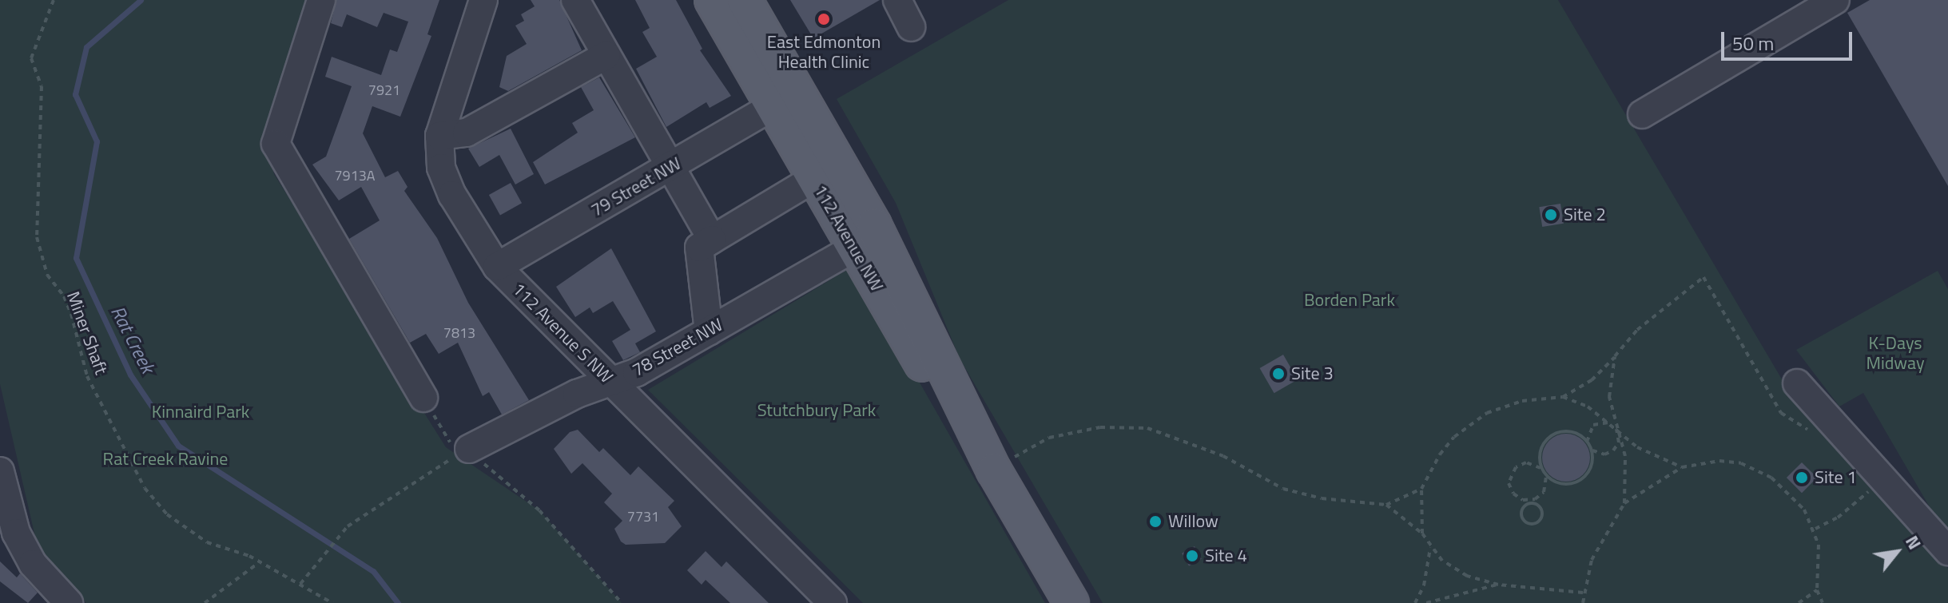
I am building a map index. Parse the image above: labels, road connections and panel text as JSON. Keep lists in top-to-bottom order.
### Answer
{
  "streets": {
    "main road": ["112 Avenue NW"],
    "street": ["79 Street NW", "112 Avenue S NW", "78 Street NW"],
    "path": ["Miner Shaft"]
  },
  "crossings": [
    ["79 Street NW", "112 Avenue NW"],
    ["79 Street NW", "112 Avenue S NW"],
    ["112 Avenue NW", "78 Street NW"],
    ["112 Avenue S NW", "78 Street NW"]
  ],
  "water": ["Rat Creek"],
  "parks": [
    "Borden Park",
    "K-Days Midway",
    "Stutchbury Park",
    "Kinnaird Park",
    "Rat Creek Ravine"
  ],
  "places": [
    "East Edmonton Health Clinic",
    "Site 2",
    "Site 3",
    "Site 1",
    "Willow",
    "Site 4"
  ],
  "house_numbers": [
    "7921",
    "7913A",
    "7813",
    "7731"
  ],
  "scale_bar": "50 m",
  "north": "top right"
}
